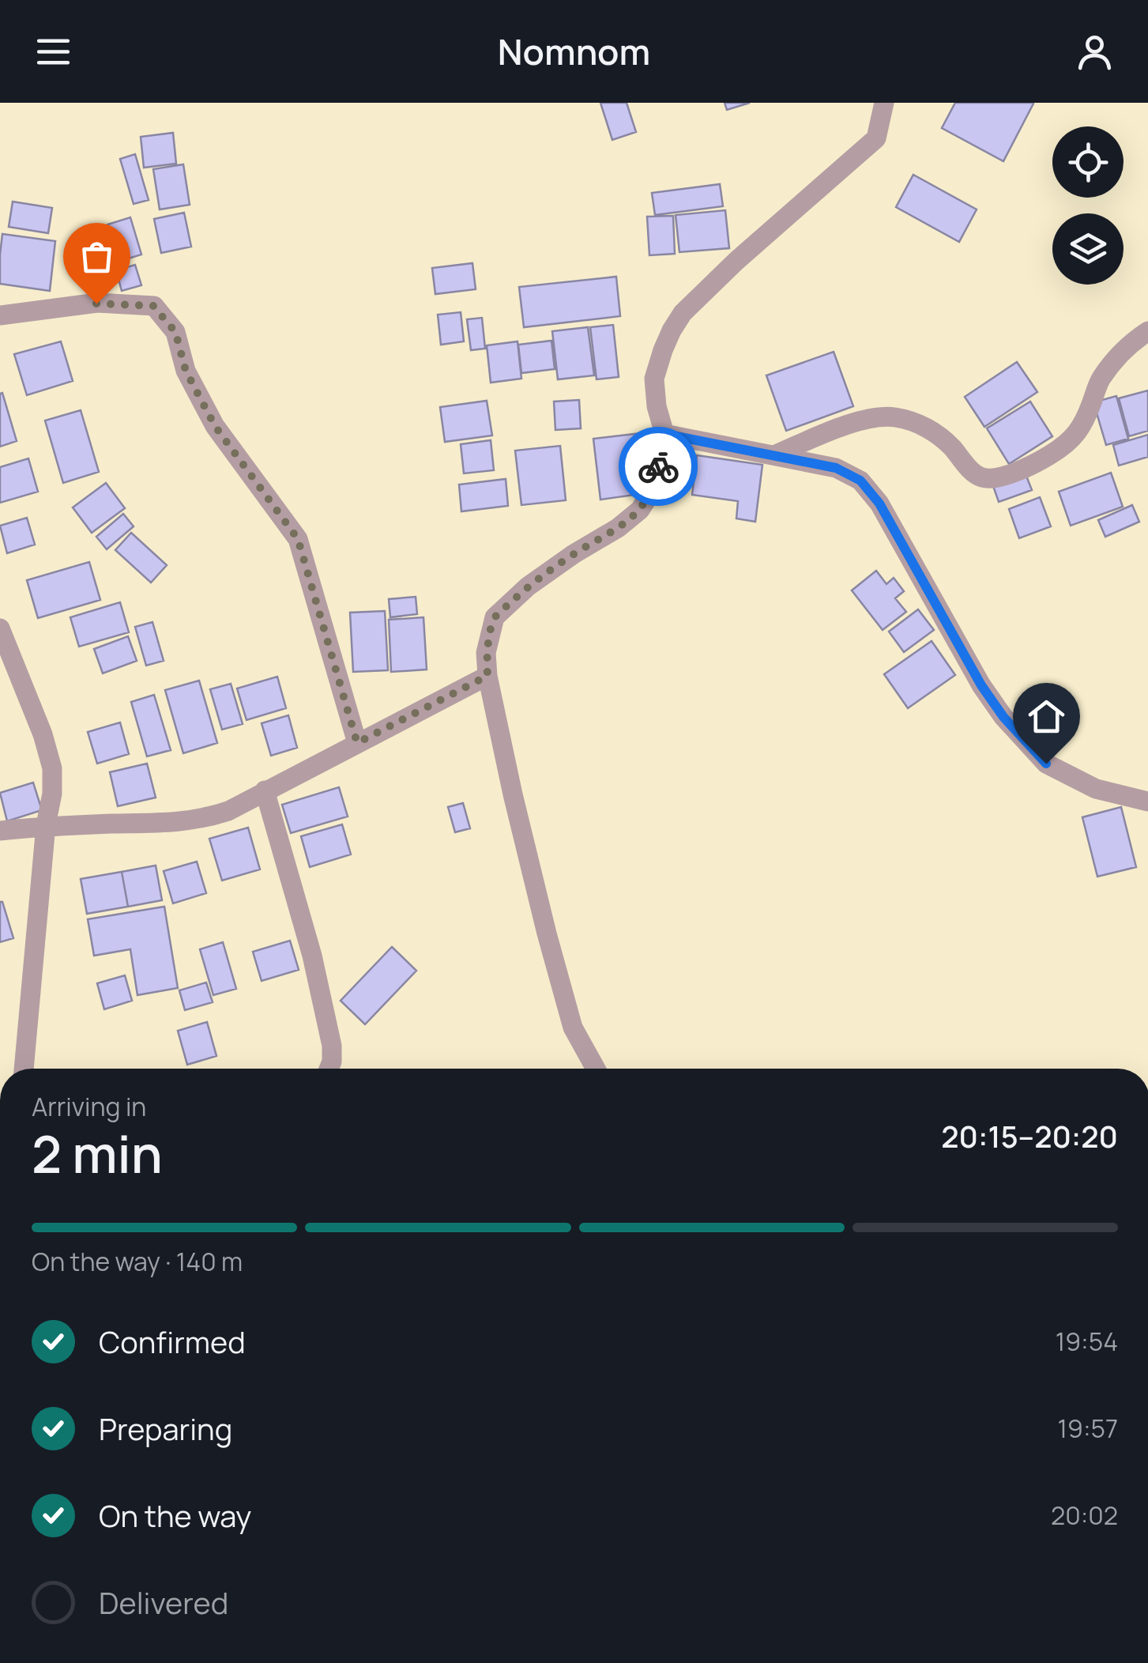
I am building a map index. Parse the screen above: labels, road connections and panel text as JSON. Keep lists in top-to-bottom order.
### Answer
{
  "page": {
    "header": "Nomnom",
    "heading": ["2 min", "Arriving in", "20:15–20:20"],
    "bar": "On the way · 140 m",
    "list": [
      ["Confirmed", "19:54"],
      ["Preparing", "19:57"],
      ["On the way", "20:02"],
      "Delivered"
    ]
  }
}
